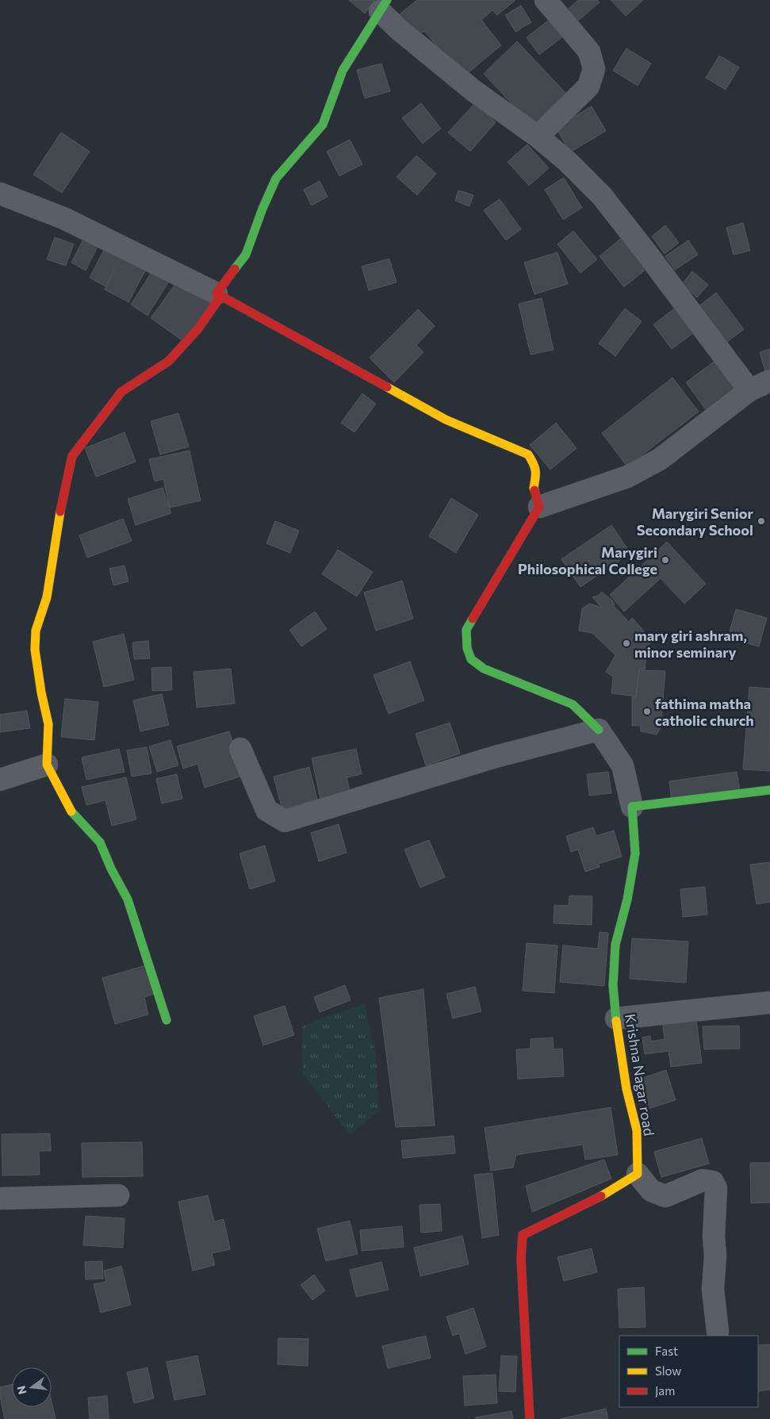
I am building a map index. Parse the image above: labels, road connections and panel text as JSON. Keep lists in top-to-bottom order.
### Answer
{
  "streets": {
    "street": ["Krishna Nagar road"]
  },
  "places": [
    "Marygiri Senior Secondary School",
    "Marygiri Philosophical College",
    "mary giri ashram, minor seminary",
    "fathima matha catholic church"
  ],
  "legend": ["Fast", "Slow", "Jam"],
  "north": "left"
}
